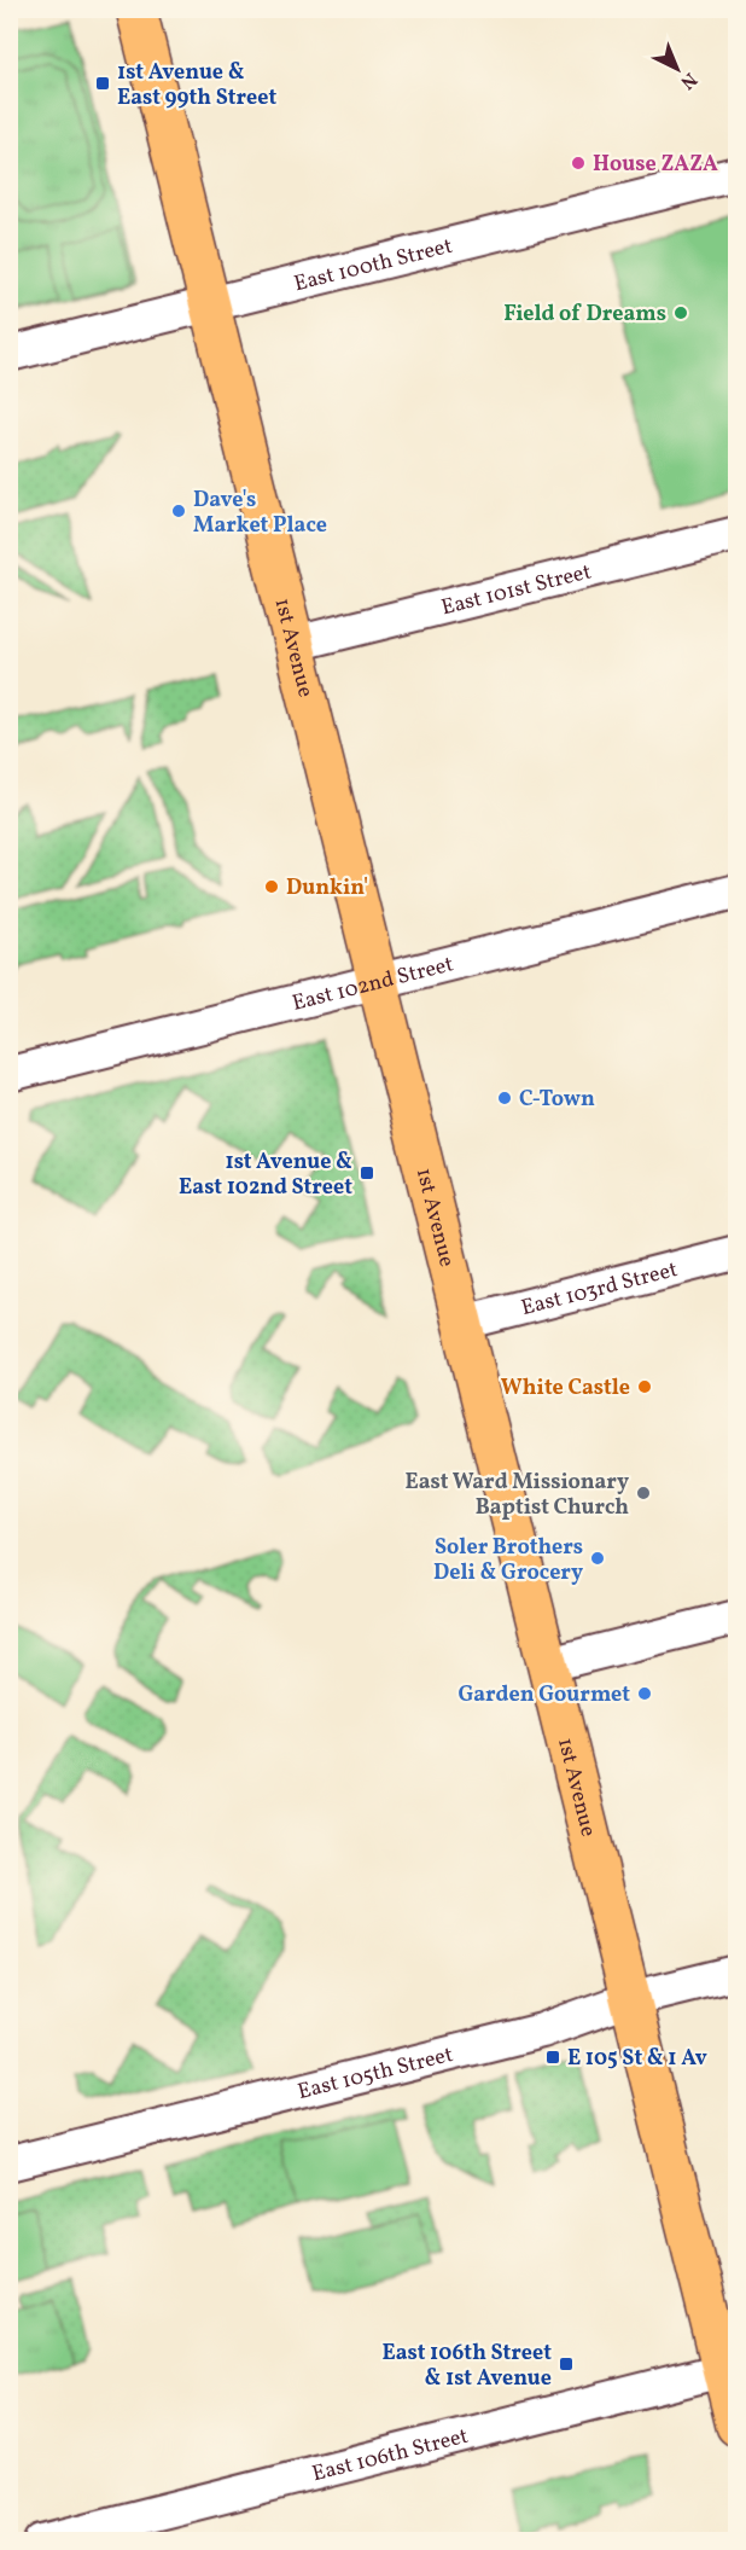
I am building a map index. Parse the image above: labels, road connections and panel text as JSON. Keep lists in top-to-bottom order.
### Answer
{
  "streets": {
    "main road": ["1st Avenue"],
    "street": [
      "East 100th Street",
      "East 101st Street",
      "East 102nd Street",
      "East 103rd Street",
      "East 105th Street",
      "East 106th Street"
    ]
  },
  "crossings": [
    ["East 100th Street", "1st Avenue"],
    ["East 101st Street", "1st Avenue"],
    ["1st Avenue", "East 102nd Street"],
    ["1st Avenue", "East 103rd Street"],
    ["1st Avenue", "East 105th Street"],
    ["1st Avenue", "East 106th Street"]
  ],
  "places": {
    "transit": [
      "1st Avenue & East 99th Street",
      "1st Avenue & East 102nd Street",
      "E 105 St & 1 Av",
      "East 106th Street & 1st Avenue"
    ],
    "other": [
      "House ZAZA",
      "Field of Dreams",
      "Dave's Market Place",
      "Dunkin'",
      "C-Town",
      "White Castle",
      "East Ward Missionary Baptist Church",
      "Soler Brothers Deli & Grocery",
      "Garden Gourmet"
    ]
  },
  "north": "bottom right"
}
